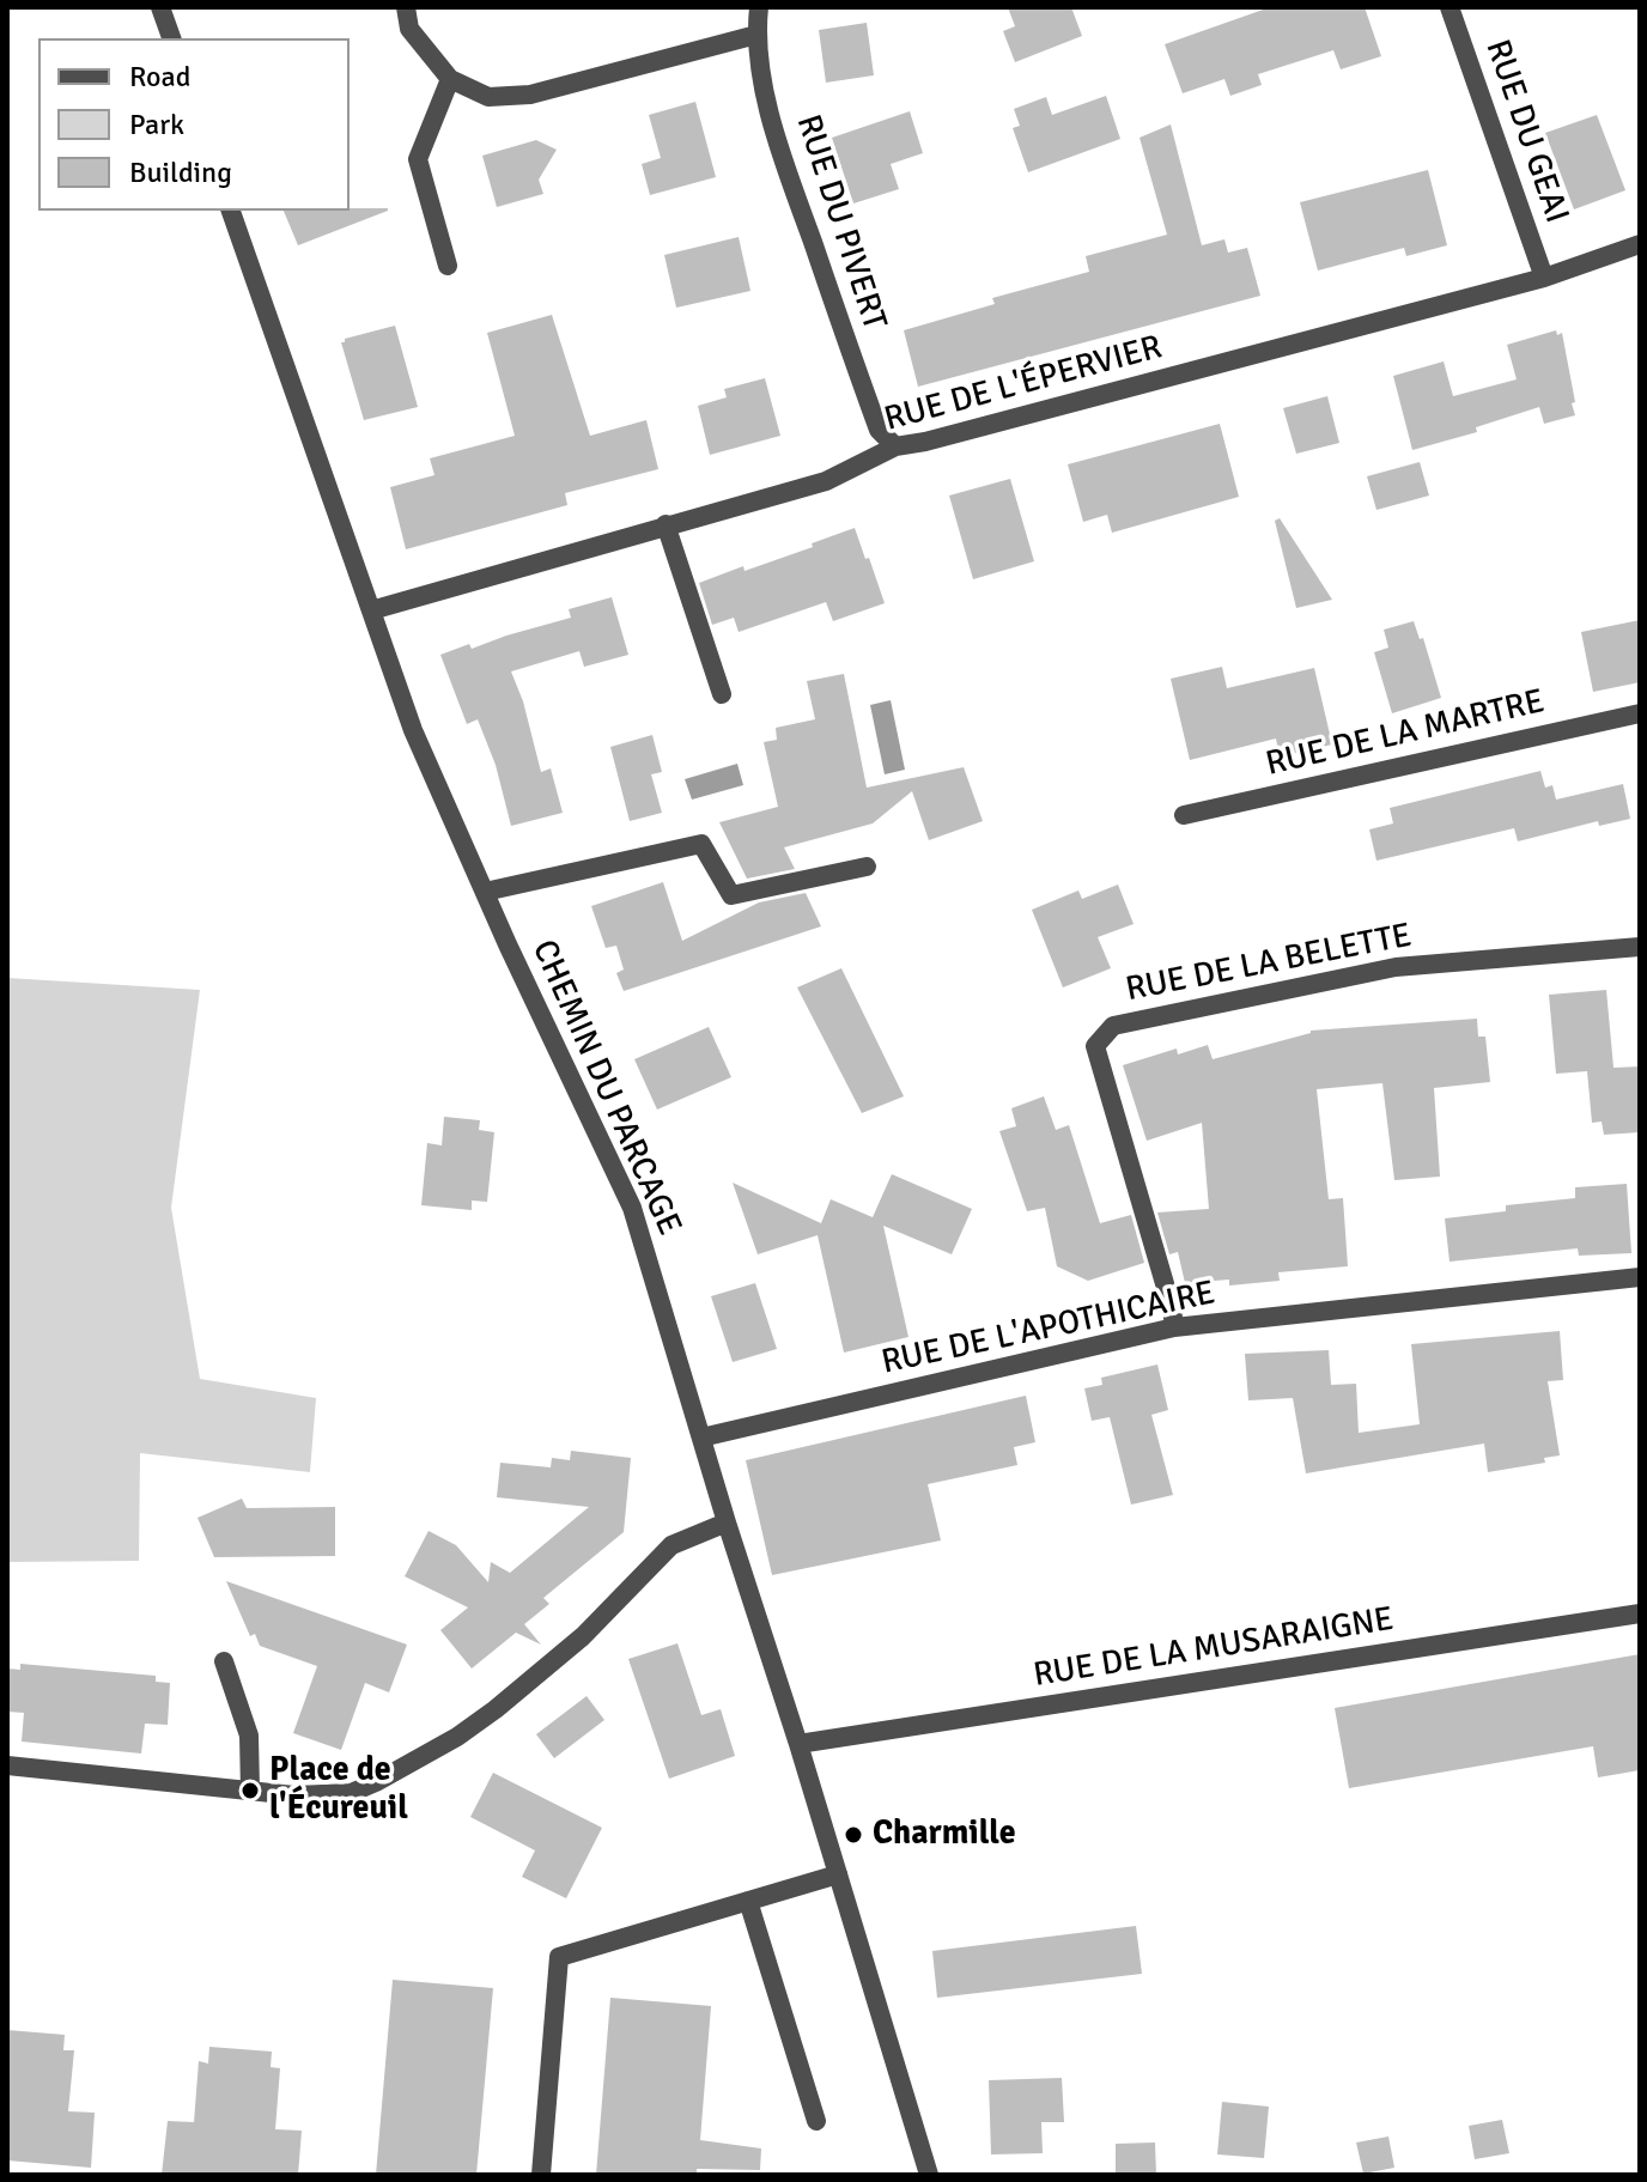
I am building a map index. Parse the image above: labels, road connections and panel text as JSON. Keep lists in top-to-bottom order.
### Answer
{
  "streets": {
    "street": [
      "RUE DU GEAI",
      "RUE DU PIVERT",
      "RUE DE L'ÉPERVIER",
      "RUE DE LA MARTRE",
      "RUE DE LA BELETTE",
      "CHEMIN DU PARCAGE",
      "RUE DE L'APOTHICAIRE",
      "RUE DE LA MUSARAIGNE"
    ]
  },
  "crossings": [
    ["RUE DU GEAI", "RUE DE L'ÉPERVIER"],
    ["RUE DU PIVERT", "RUE DE L'ÉPERVIER"],
    ["RUE DE L'ÉPERVIER", "CHEMIN DU PARCAGE"],
    ["RUE DE LA BELETTE", "RUE DE L'APOTHICAIRE"],
    ["CHEMIN DU PARCAGE", "RUE DE L'APOTHICAIRE"],
    ["CHEMIN DU PARCAGE", "RUE DE LA MUSARAIGNE"]
  ],
  "places": ["Place de l'Écureuil", "Charmille"],
  "legend": ["Road", "Park", "Building"]
}
